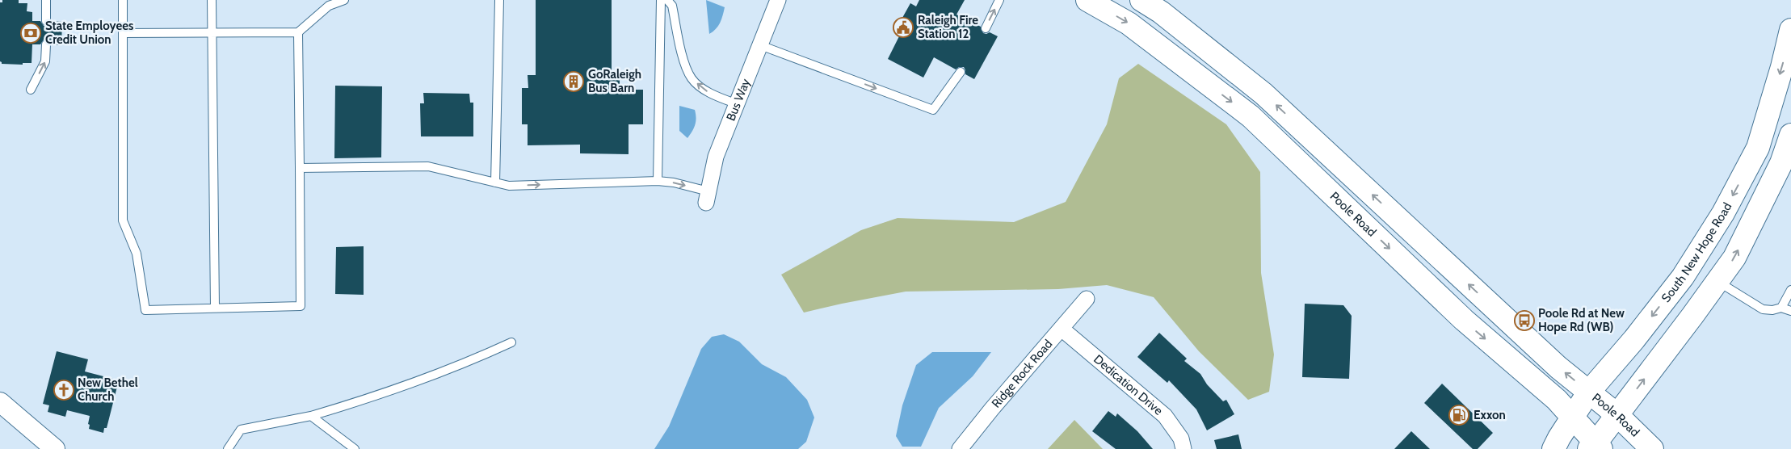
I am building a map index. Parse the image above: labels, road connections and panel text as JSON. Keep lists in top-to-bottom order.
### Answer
{
  "streets": {
    "main road": ["Poole Road", "South New Hope Road"],
    "street": ["Bus Way", "Ridge Rock Road", "Dedication Drive"]
  },
  "crossings": [
    ["Poole Road", "South New Hope Road"],
    ["Ridge Rock Road", "Dedication Drive"]
  ],
  "places": {
    "public building": ["Raleigh Fire Station 12"],
    "bank": ["State Employees Credit Union"],
    "building": ["GoRaleigh Bus Barn"],
    "bus stop": ["Poole Rd at New Hope Rd (WB)"],
    "church": ["New Bethel Church"],
    "fuel station": ["Exxon"]
  }
}
